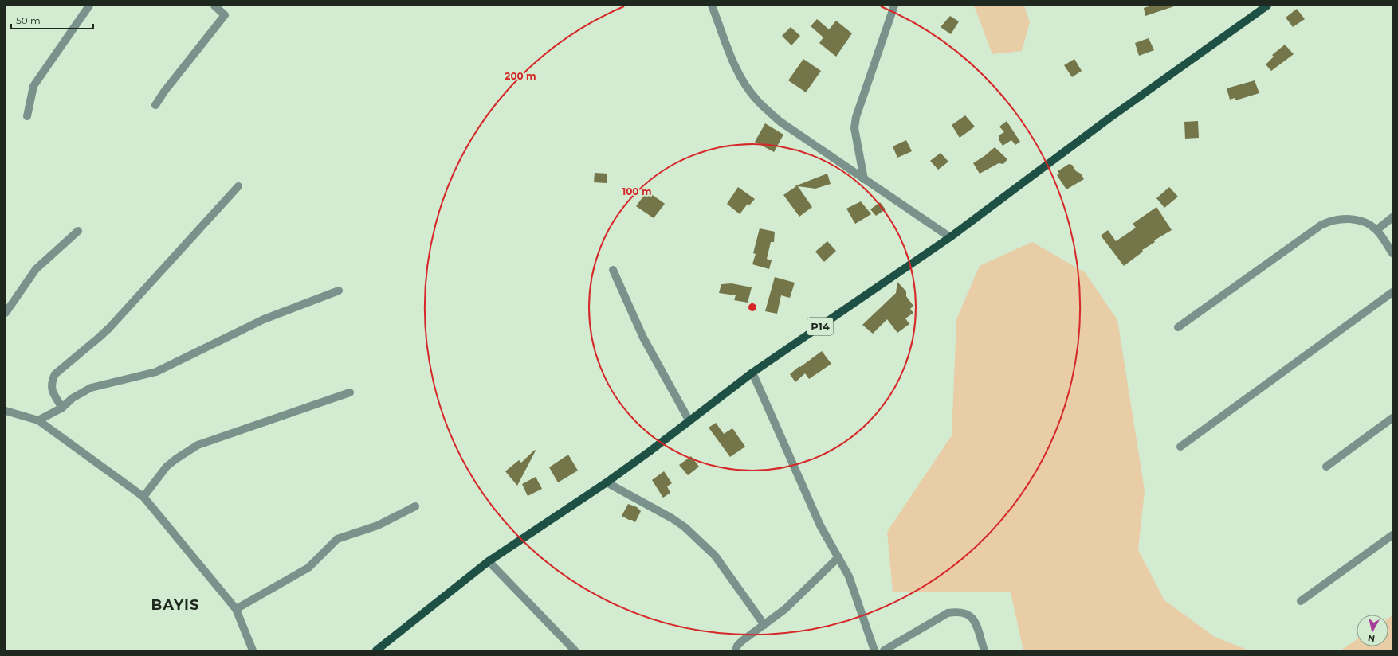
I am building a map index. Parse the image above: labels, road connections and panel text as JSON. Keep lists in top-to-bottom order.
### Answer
{
  "streets": {
    "main road": ["P14"]
  },
  "districts": ["BAYIS"],
  "scale_bar": "50 m",
  "north": "bottom",
  "rings": ["200 m", "100 m"]
}
